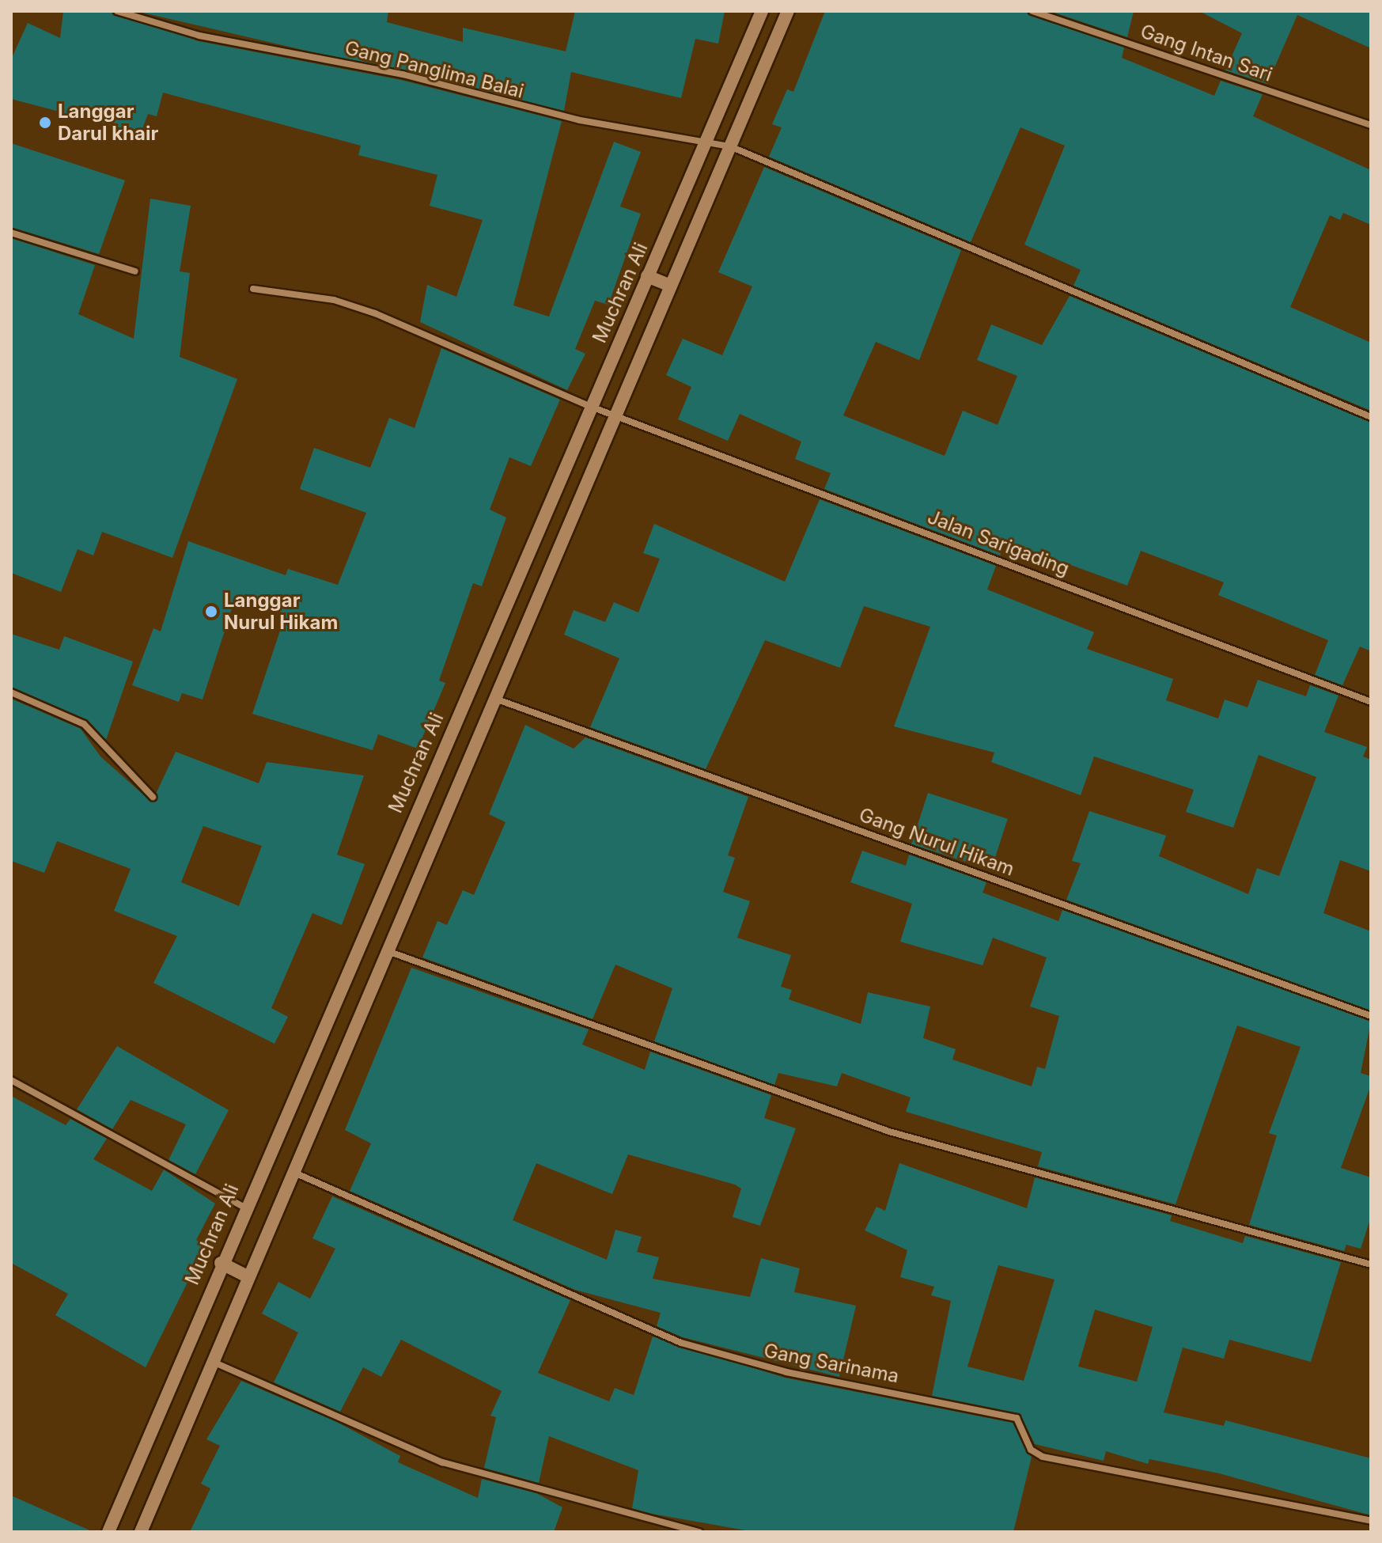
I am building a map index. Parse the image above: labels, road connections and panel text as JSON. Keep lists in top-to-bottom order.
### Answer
{
  "streets": {
    "street": [
      "Gang Intan Sari",
      "Gang Panglima Balai",
      "Muchran Ali",
      "Jalan Sarigading",
      "Gang Nurul Hikam",
      "Gang Sarinama"
    ]
  },
  "crossings": [
    ["Gang Panglima Balai", "Muchran Ali"],
    ["Muchran Ali", "Jalan Sarigading"]
  ],
  "places": ["Langgar Darul khair", "Langgar Nurul Hikam"]
}
